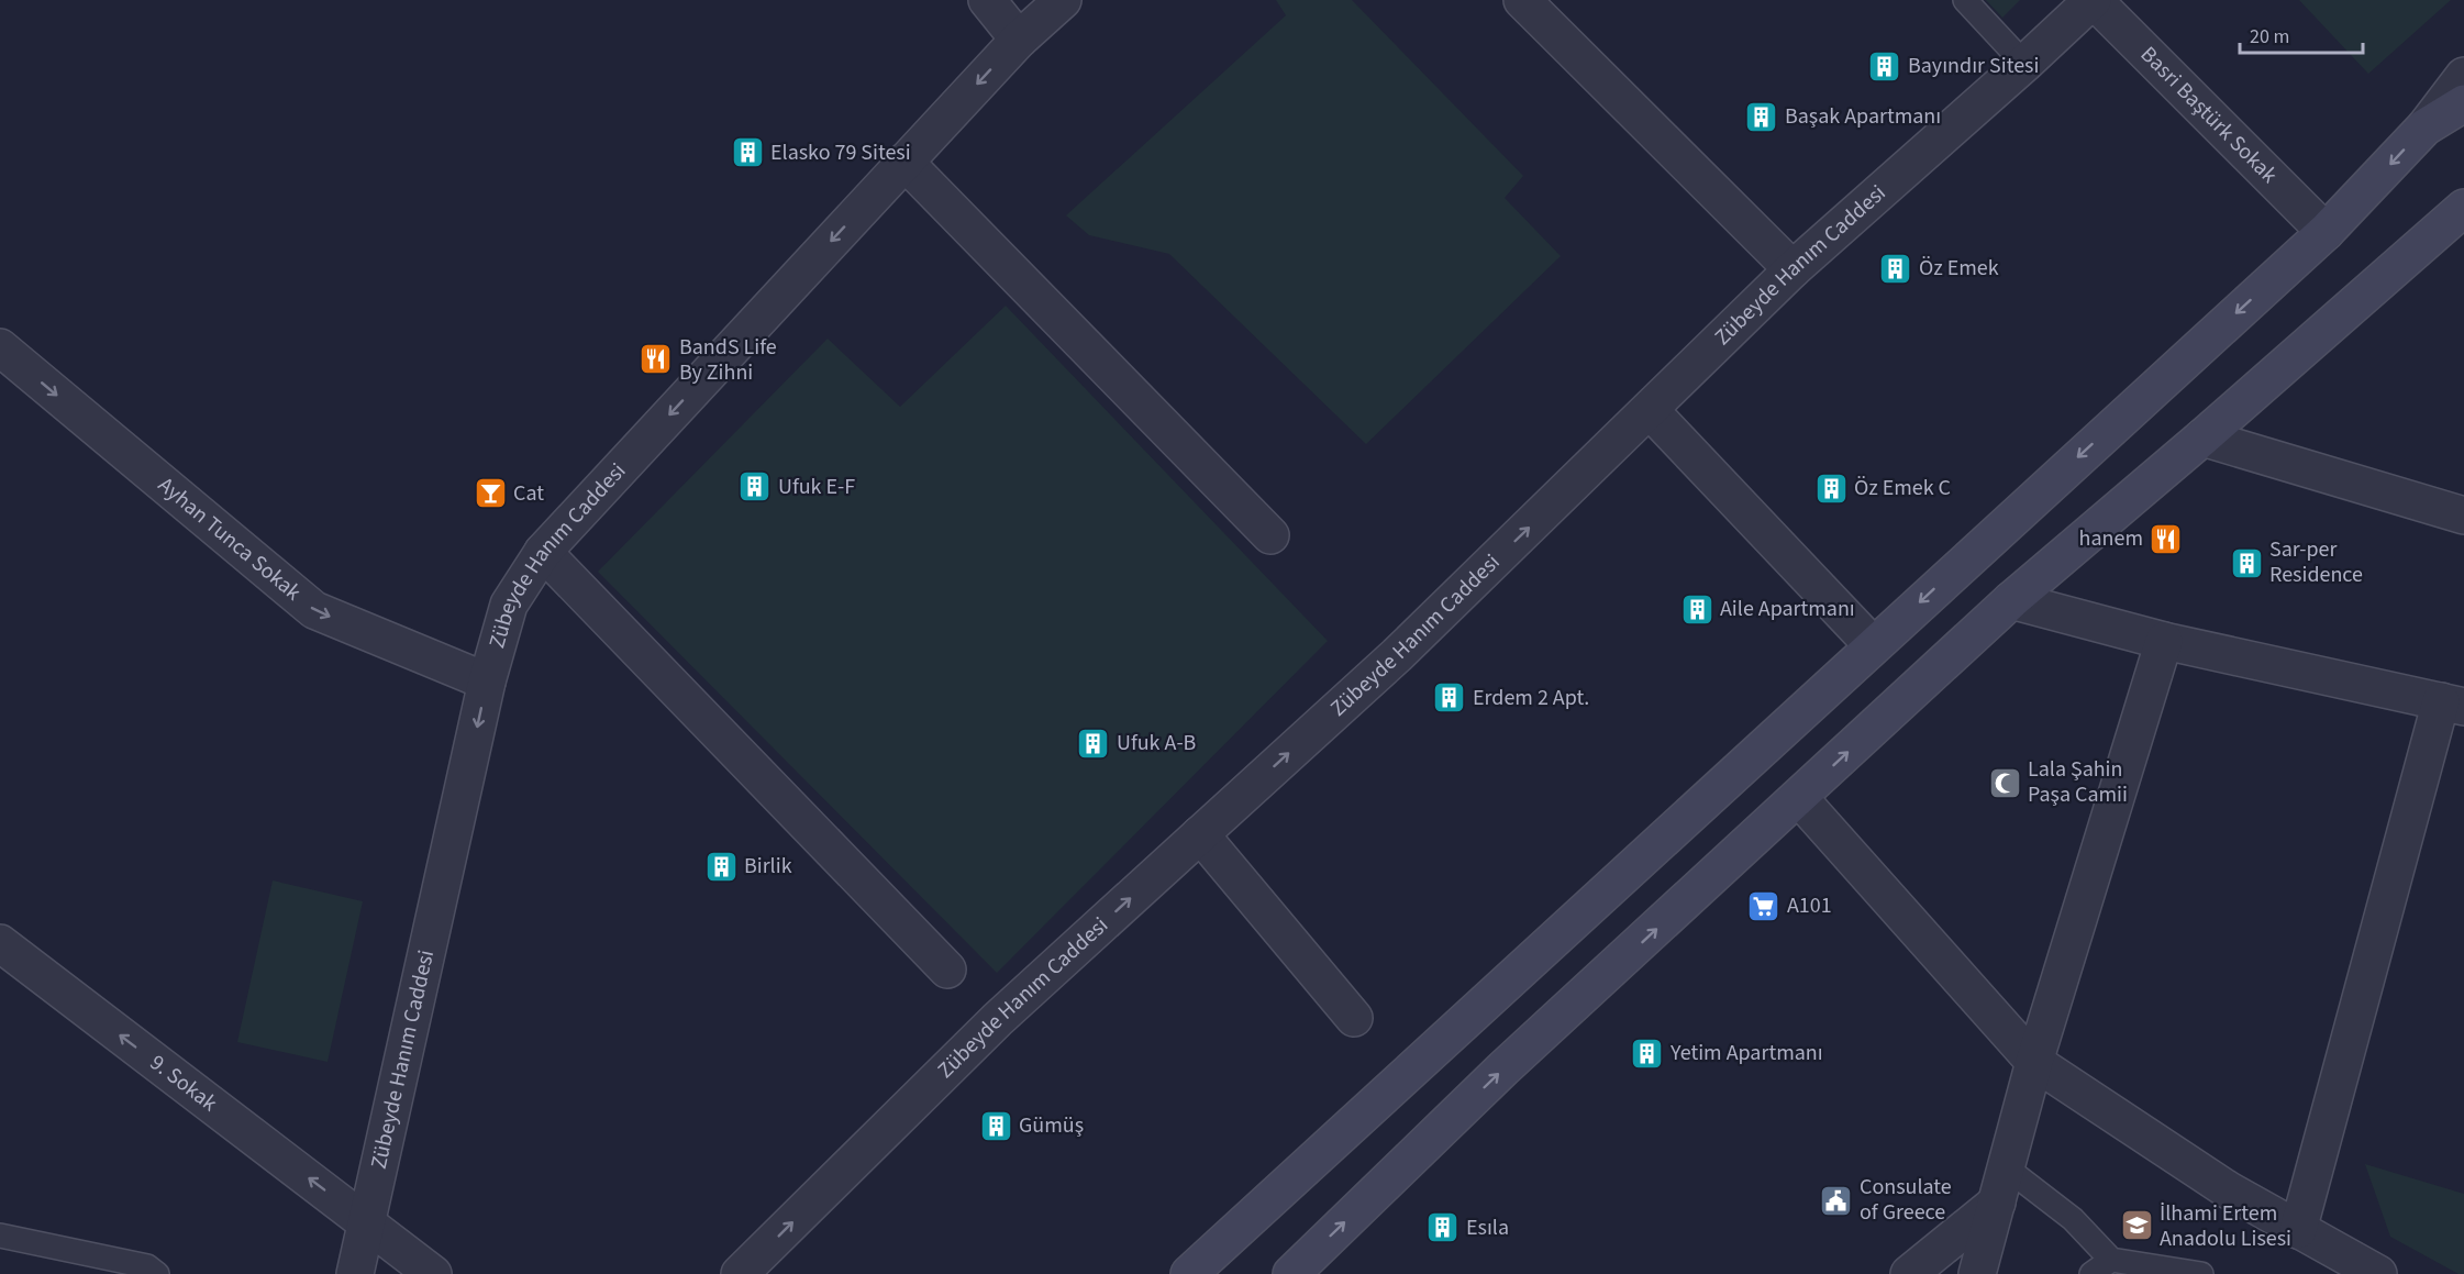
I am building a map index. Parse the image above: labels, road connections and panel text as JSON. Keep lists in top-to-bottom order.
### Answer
{
  "streets": {
    "street": [
      "Basri Baştürk Sokak",
      "Zübeyde Hanım Caddesi",
      "Ayhan Tunca Sokak",
      "9. Sokak"
    ]
  },
  "crossings": [
    ["Basri Baştürk Sokak", "Zübeyde Hanım Caddesi"],
    ["Zübeyde Hanım Caddesi", "Ayhan Tunca Sokak"],
    ["Zübeyde Hanım Caddesi", "9. Sokak"]
  ],
  "one_way": ["Ayhan Tunca Sokak", "9. Sokak"],
  "places": {
    "building": [
      "Bayındır Sitesi",
      "Başak Apartmanı",
      "Elasko 79 Sitesi",
      "Öz Emek",
      "Ufuk E-F",
      "Öz Emek C",
      "Sar-per Residence",
      "Aile Apartmanı",
      "Erdem 2 Apt.",
      "Ufuk A-B",
      "Birlik",
      "Yetim Apartmanı",
      "Gümüş",
      "Esıla"
    ],
    "restaurant": ["BandS Life By Zihni", "hanem"],
    "bar": ["Cat"],
    "mosque": ["Lala Şahin Paşa Camii"],
    "supermarket": ["A101"],
    "public building": ["Consulate of Greece"],
    "school or university": ["İlhami Ertem Anadolu Lisesi"]
  },
  "scale_bar": "20 m"
}
